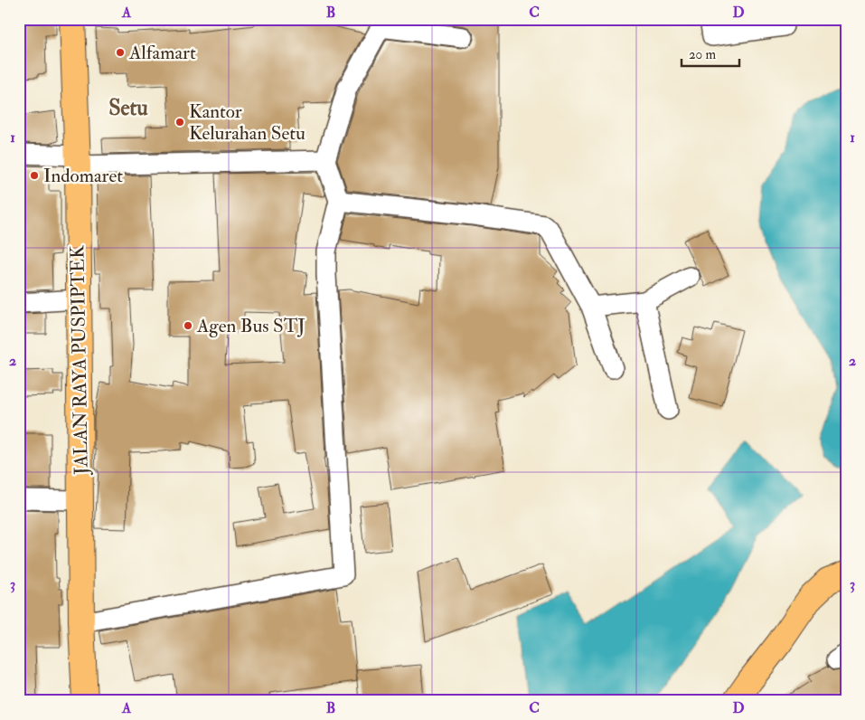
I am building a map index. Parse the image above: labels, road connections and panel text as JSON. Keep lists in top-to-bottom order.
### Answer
{
  "streets": {
    "main road": ["JALAN RAYA PUSPIPTEK"]
  },
  "districts": ["Setu"],
  "places": [
    "Alfamart",
    "Kantor Kelurahan Setu",
    "Indomaret",
    "Agen Bus STJ"
  ],
  "scale_bar": "20 m",
  "grid": {
    "columns": [
      "A",
      "B",
      "C",
      "D"
    ],
    "rows": ["1", "2", "3"]
  }
}
